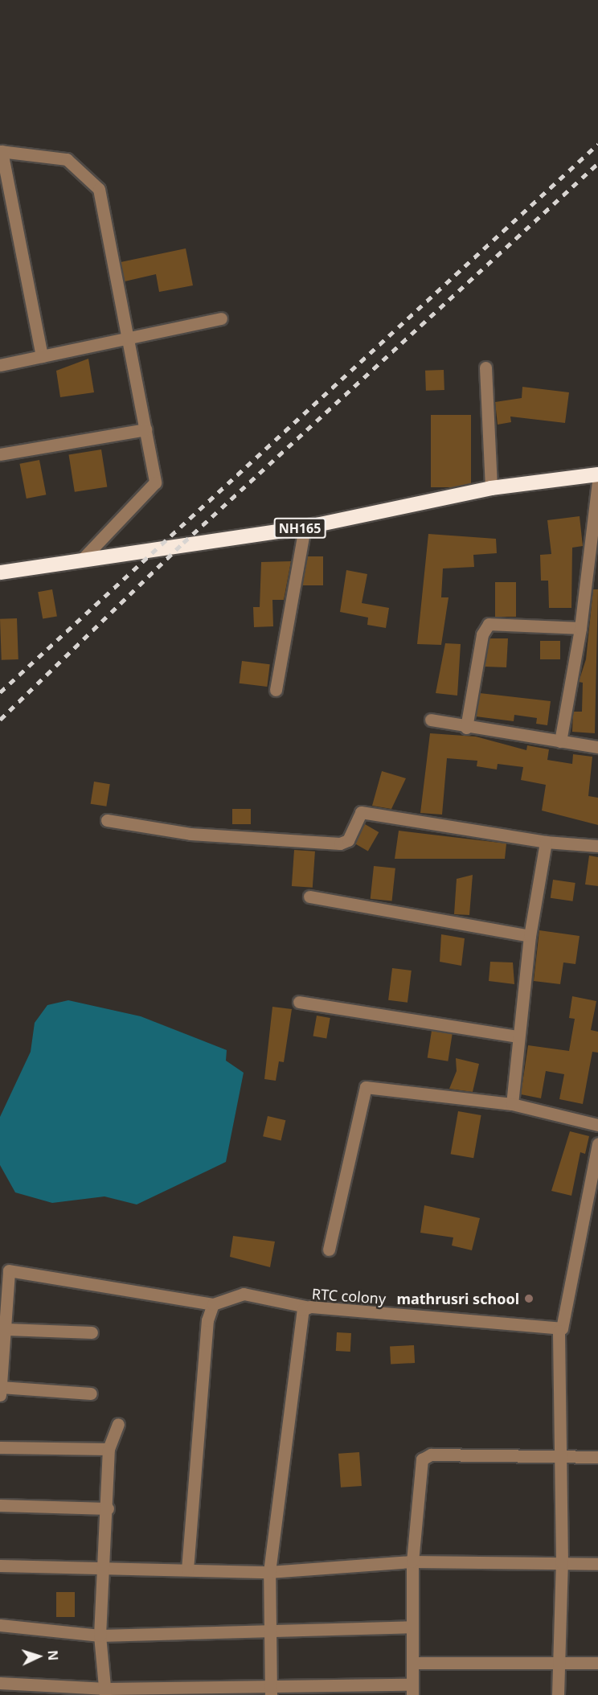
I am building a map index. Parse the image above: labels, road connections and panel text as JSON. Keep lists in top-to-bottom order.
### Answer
{
  "streets": {
    "highway": ["NH165"],
    "street": ["RTC colony"]
  },
  "places": ["mathrusri school"],
  "north": "right"
}
